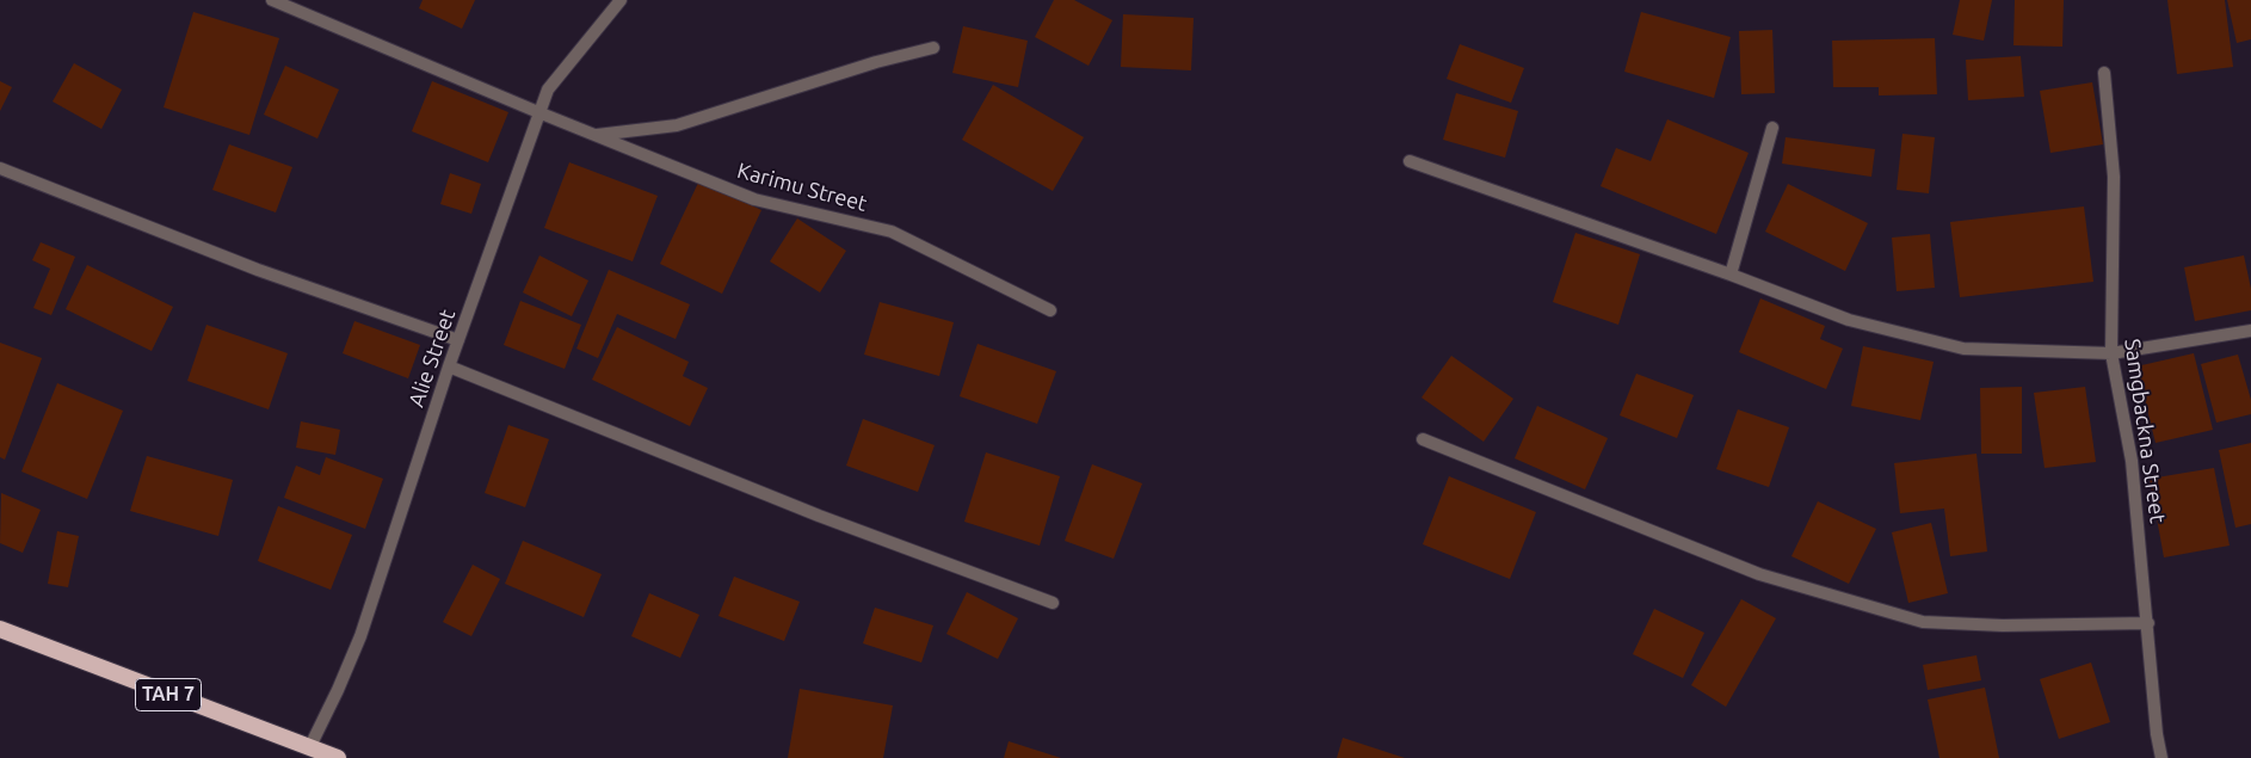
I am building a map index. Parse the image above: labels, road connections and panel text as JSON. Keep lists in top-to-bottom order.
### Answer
{
  "streets": {
    "highway": ["TAH 7"],
    "street": ["Karimu Street", "Alie Street", "Samgbackna Street"]
  },
  "crossings": [
    ["Karimu Street", "Alie Street"],
    ["Alie Street", "TAH 7"]
  ]
}
